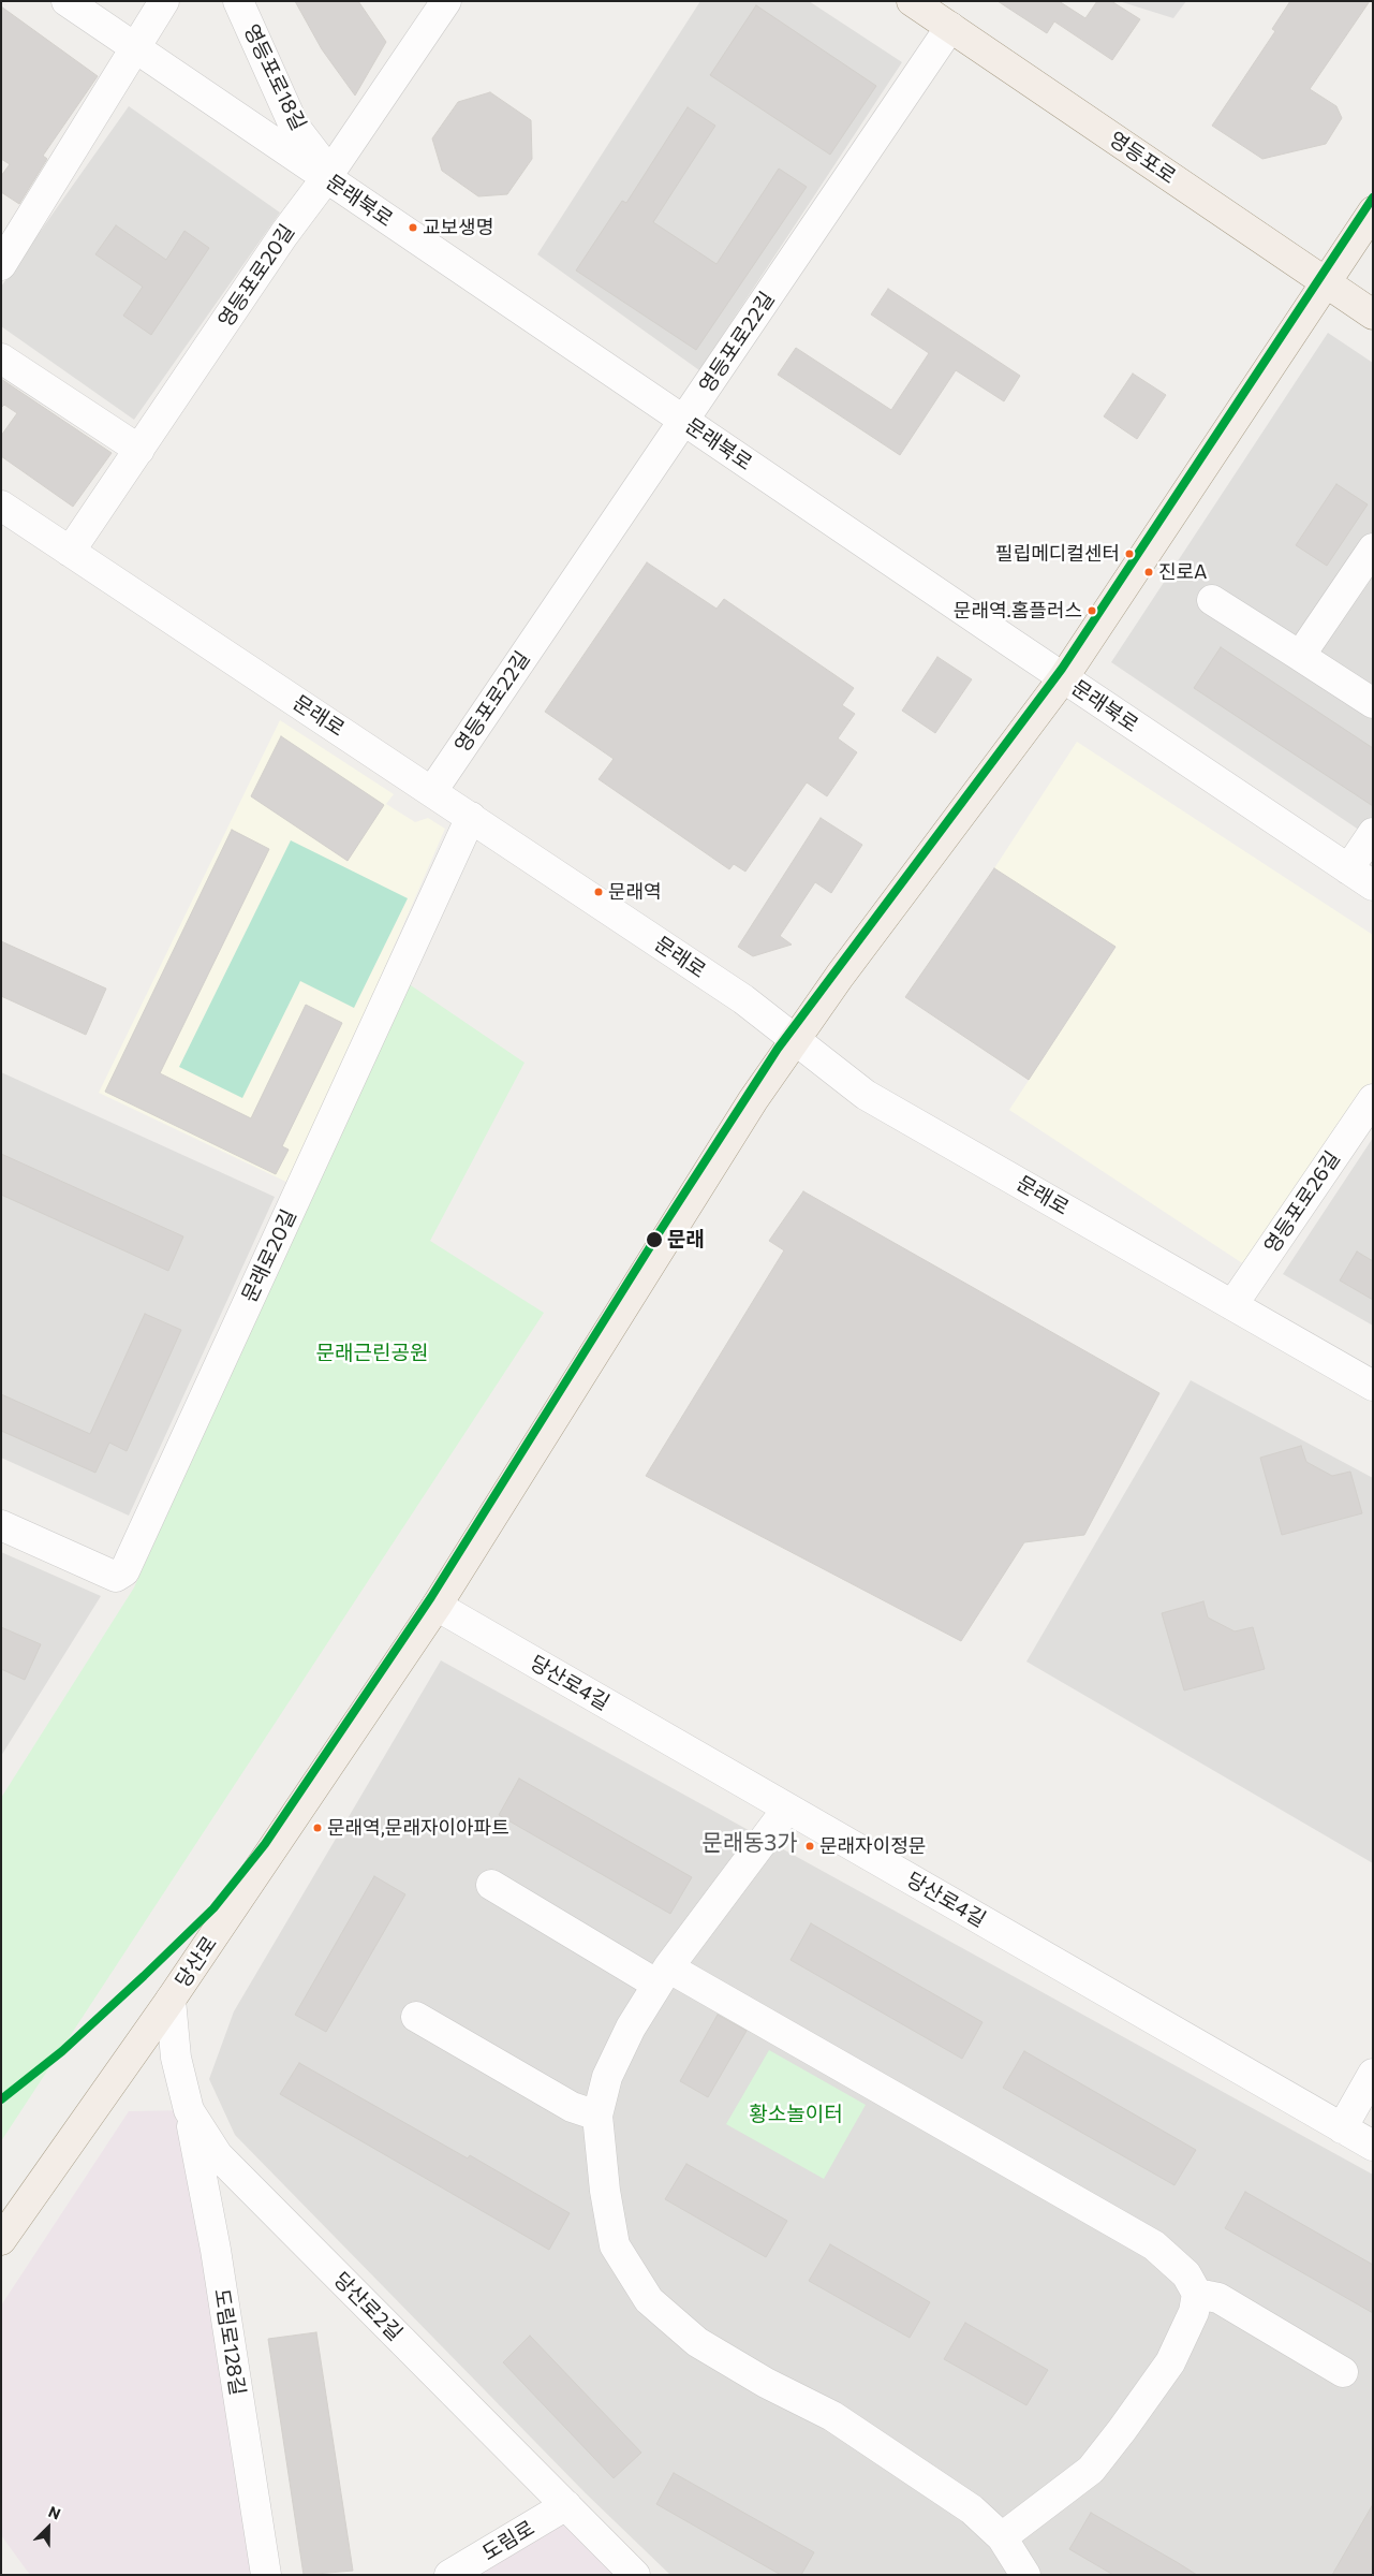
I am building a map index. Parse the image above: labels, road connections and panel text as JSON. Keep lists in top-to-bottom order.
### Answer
{
  "streets": {
    "main road": ["영등포로", "당산로"],
    "street": [
      "영등포로18길",
      "문래북로",
      "영등포로20길",
      "영등포로22길",
      "문래로",
      "영등포로26길",
      "문래로20길",
      "당산로4길",
      "당산로2길",
      "도림로128길",
      "도림로"
    ]
  },
  "crossings": [
    ["영등포로18길", "문래북로"],
    ["영등포로18길", "영등포로20길"],
    ["영등포로", "영등포로22길"],
    ["영등포로", "당산로"],
    ["문래북로", "영등포로20길"],
    ["문래북로", "영등포로22길"],
    ["문래북로", "당산로"],
    ["영등포로20길", "문래로"],
    ["영등포로22길", "문래로"],
    ["문래로", "영등포로26길"],
    ["문래로", "문래로20길"],
    ["문래로", "당산로"],
    ["당산로4길", "당산로"],
    ["당산로", "당산로2길"],
    ["당산로2길", "도림로128길"],
    ["당산로2길", "도림로"]
  ],
  "districts": ["문래동3가"],
  "parks": ["문래근린공원", "황소놀이터"],
  "places": [
    "교보생명",
    "필립메디컬센터",
    "진로A",
    "문래역.홈플러스",
    "문래역",
    "문래",
    "문래역,문래자이아파트",
    "문래자이정문"
  ],
  "north": "top right"
}
